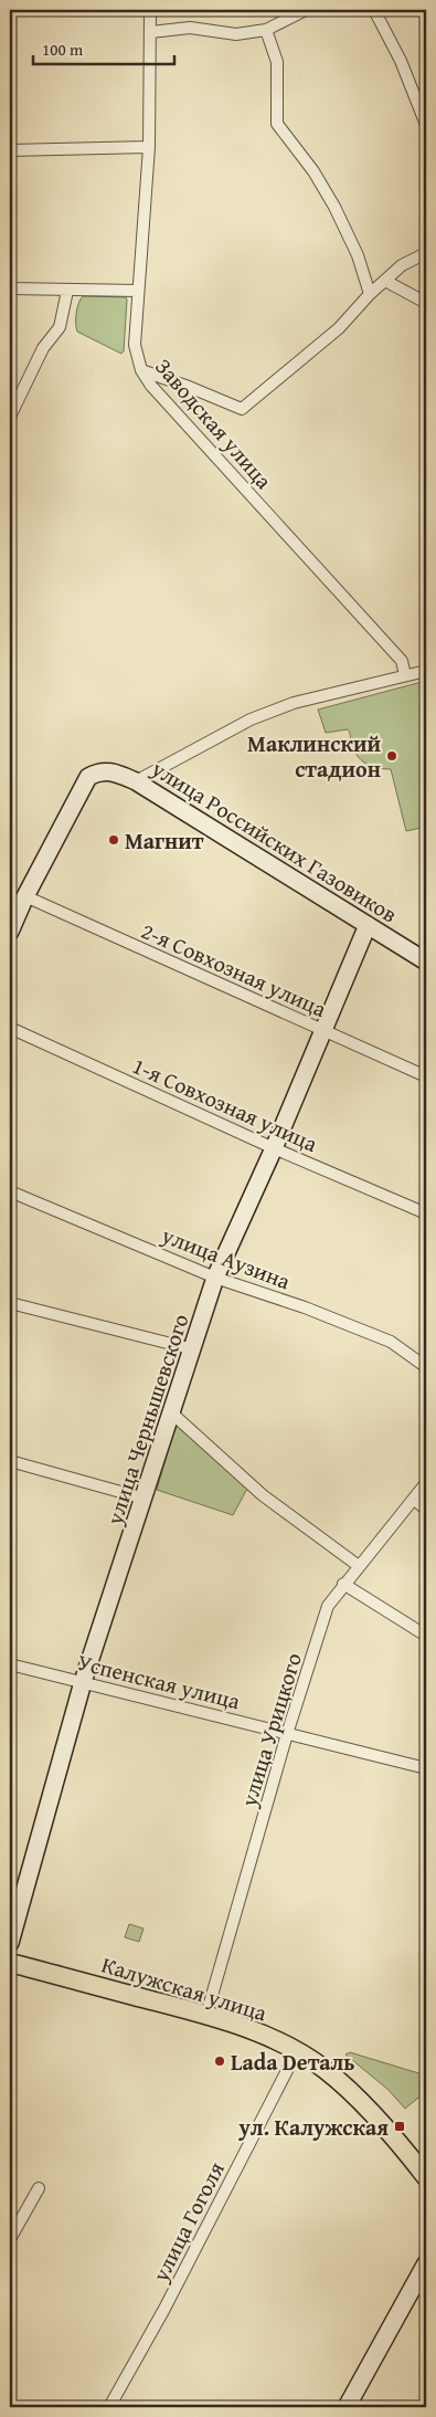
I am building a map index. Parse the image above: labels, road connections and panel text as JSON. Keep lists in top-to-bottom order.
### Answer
{
  "streets": {
    "main road": ["Калужская улица"],
    "street": [
      "Заводская улица",
      "улица Российских Газовиков",
      "2-я Совхозная улица",
      "1-я Совхозная улица",
      "улица Аузина",
      "улица Чернышевского",
      "Успенская улица",
      "улица Урицкого",
      "улица Гоголя"
    ]
  },
  "crossings": [
    ["улица Российских Газовиков", "2-я Совхозная улица"],
    ["улица Российских Газовиков", "улица Чернышевского"],
    ["2-я Совхозная улица", "улица Чернышевского"],
    ["1-я Совхозная улица", "улица Чернышевского"],
    ["улица Аузина", "улица Чернышевского"],
    ["улица Чернышевского", "Успенская улица"],
    ["Успенская улица", "улица Урицкого"],
    ["улица Урицкого", "Калужская улица"],
    ["Калужская улица", "улица Гоголя"]
  ],
  "places": {
    "other": ["Маклинский стадион", "Магнит", "Lada Dеталь"],
    "transit": ["ул. Калужская"]
  },
  "scale_bar": "100 m"
}
